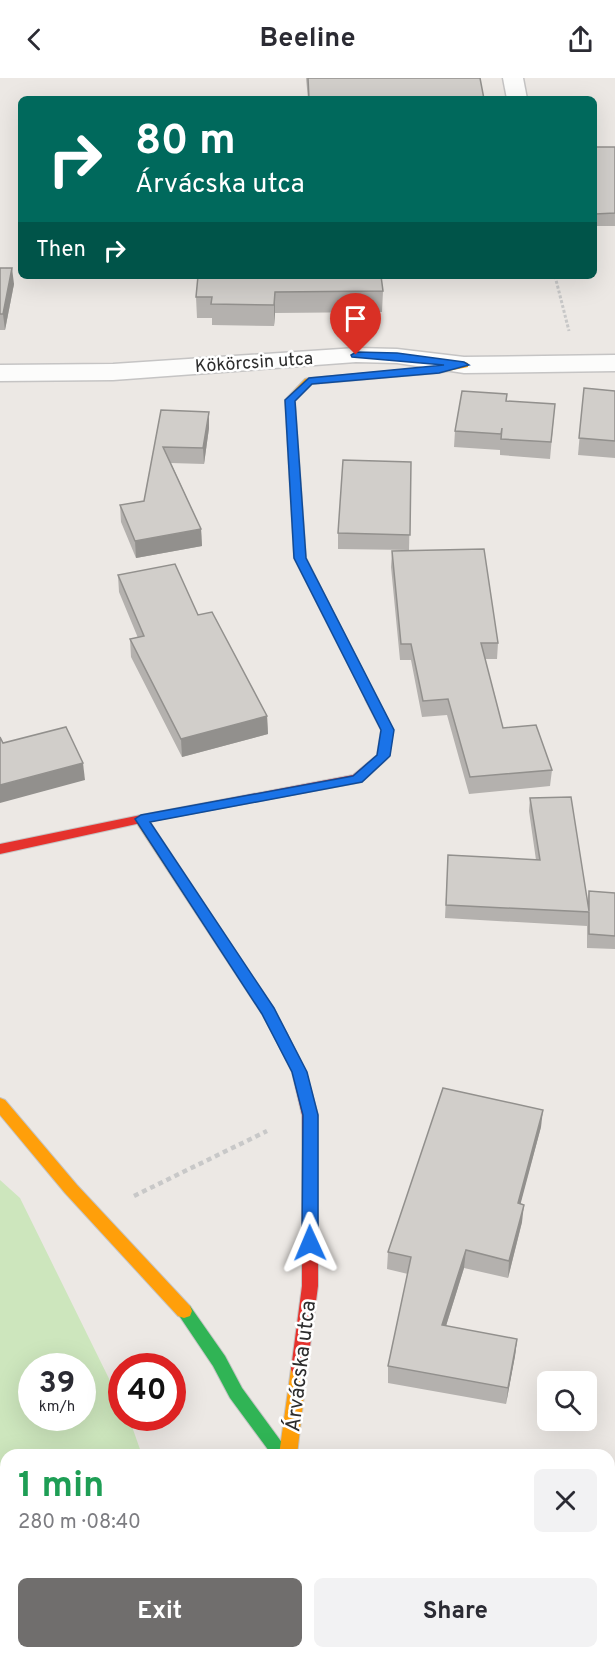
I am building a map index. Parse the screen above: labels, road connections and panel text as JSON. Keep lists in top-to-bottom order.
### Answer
{
  "streets": {
    "street": ["Kökörcsin utca", "Árvácska utca"]
  },
  "page": {
    "header": "Beeline",
    "turn": ["80 m", "Árvácska utca"],
    "then": "Then",
    "speed": "39 km/h",
    "limit": "40",
    "heading": ["1 min", "280 m · 08:40"],
    "buttons": ["Exit", "Share"]
  }
}
